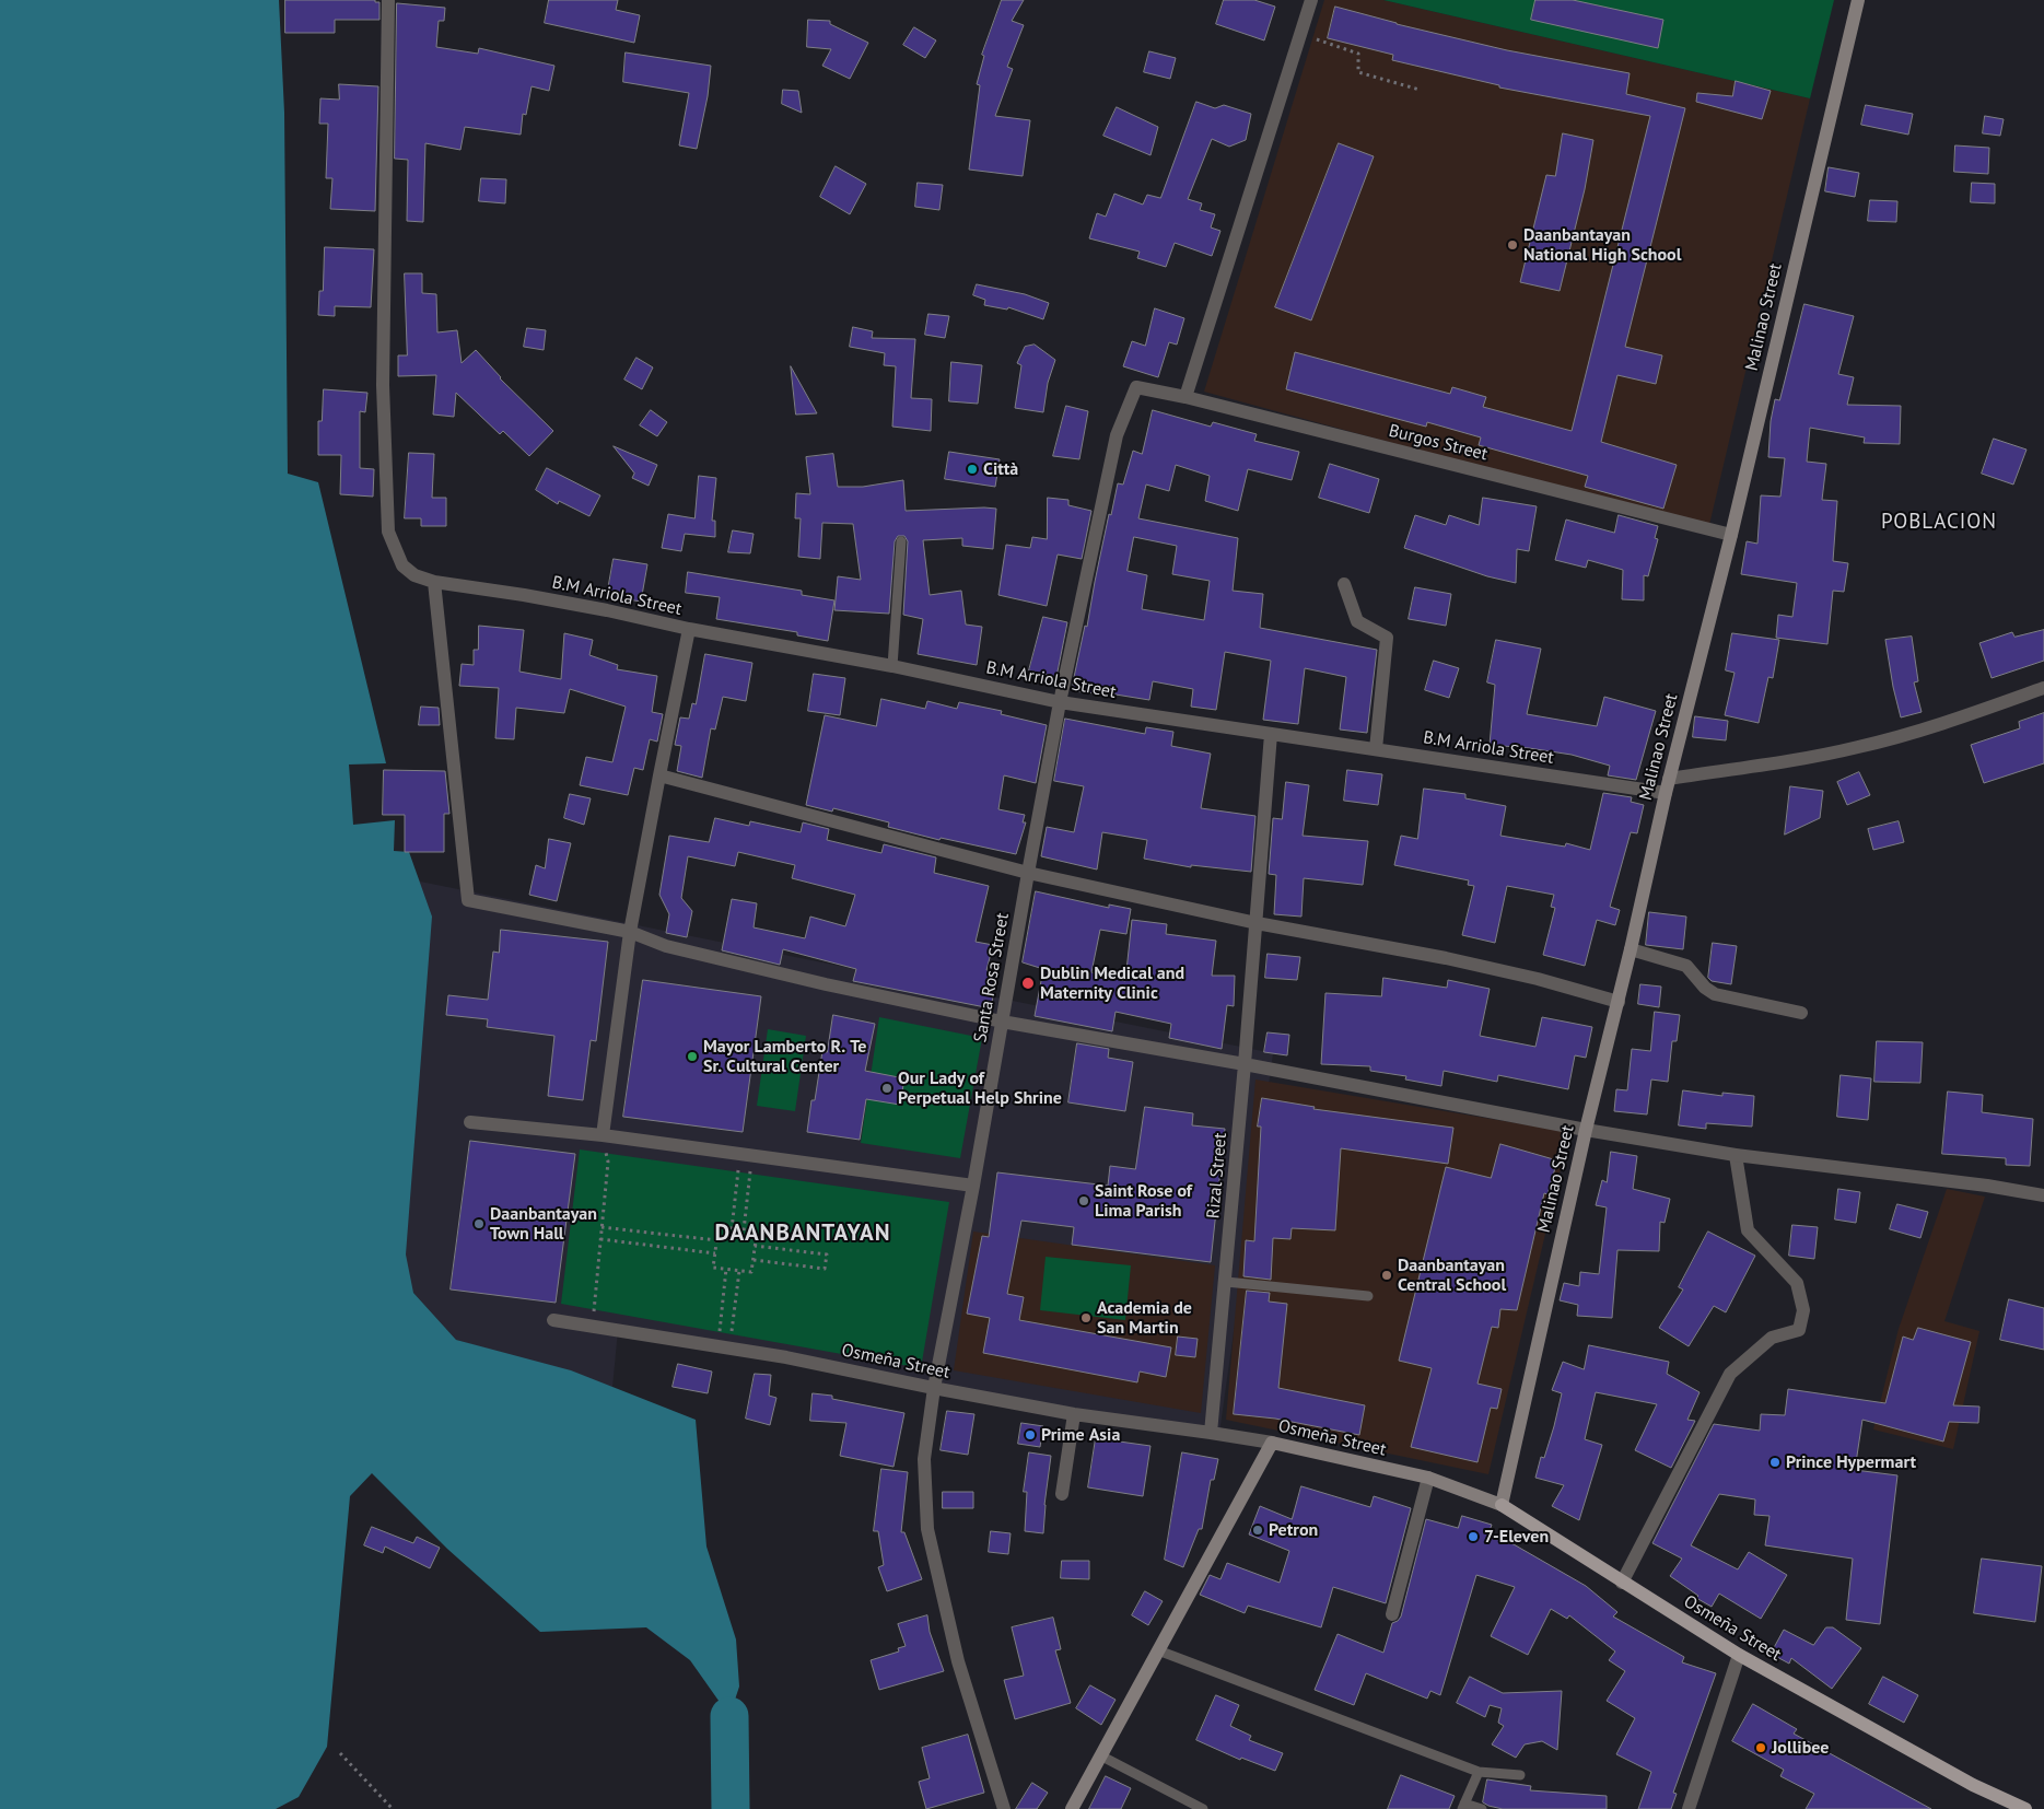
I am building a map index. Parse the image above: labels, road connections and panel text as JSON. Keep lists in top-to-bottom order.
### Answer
{
  "streets": {
    "main road": ["Malinao Street", "Osmeña Street"],
    "street": [
      "Burgos Street",
      "B.M Arriola Street",
      "Santa Rosa Street",
      "Rizal Street"
    ]
  },
  "crossings": [
    ["Malinao Street", "Burgos Street"],
    ["Malinao Street", "B.M Arriola Street"],
    ["Malinao Street", "Osmeña Street"],
    ["Burgos Street", "Santa Rosa Street"],
    ["B.M Arriola Street", "Santa Rosa Street"],
    ["B.M Arriola Street", "Rizal Street"],
    ["Santa Rosa Street", "Osmeña Street"],
    ["Rizal Street", "Osmeña Street"]
  ],
  "districts": ["POBLACION", "DAANBANTAYAN"],
  "places": [
    "Daanbantayan National High School",
    "Città",
    "Dublin Medical and Maternity Clinic",
    "Mayor Lamberto R. Te Sr. Cultural Center",
    "Our Lady of Perpetual Help Shrine",
    "Saint Rose of Lima Parish",
    "Daanbantayan Town Hall",
    "Daanbantayan Central School",
    "Academia de San Martin",
    "Prime Asia",
    "Prince Hypermart",
    "Petron",
    "7-Eleven",
    "Jollibee"
  ]
}
